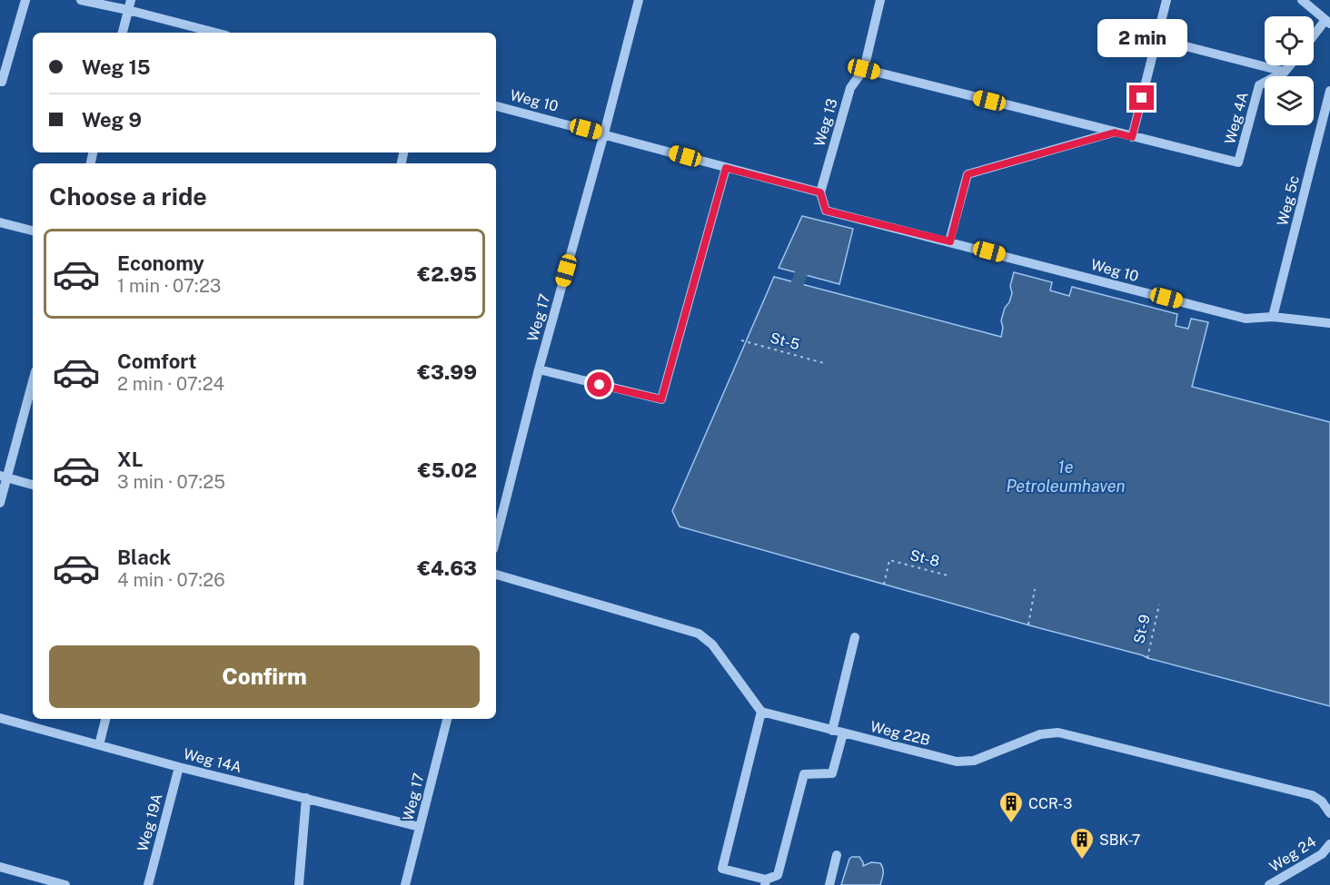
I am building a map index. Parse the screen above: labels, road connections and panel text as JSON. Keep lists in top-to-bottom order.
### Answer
{
  "streets": {
    "lane": [
      "Weg 10",
      "Weg 4A",
      "Weg 13",
      "Weg 5c",
      "Weg 17",
      "Weg 22B",
      "Weg 14A",
      "Weg 19A",
      "Weg 24"
    ],
    "path": ["St-5", "St-8", "St-9"]
  },
  "crossings": [
    ["Weg 10", "Weg 13"],
    ["Weg 10", "Weg 5c"],
    ["Weg 10", "Weg 17"],
    ["Weg 17", "Weg 14A"],
    ["Weg 14A", "Weg 19A"]
  ],
  "water": ["1e Petroleumhaven"],
  "places": {
    "building": ["CCR-3", "SBK-7"]
  },
  "page": {
    "bubble": "2 min",
    "banner": ["Weg 15", "Weg 9"],
    "heading": "Choose a ride",
    "list": [
      {
        "name": "Economy",
        "note": "1 min · 07:23",
        "value": "€2.95"
      },
      {
        "name": "Comfort",
        "note": "2 min · 07:24",
        "value": "€3.99"
      },
      {
        "name": "XL",
        "note": "3 min · 07:25",
        "value": "€5.02"
      },
      {
        "name": "Black",
        "note": "4 min · 07:26",
        "value": "€4.63"
      }
    ],
    "buttons": "Confirm"
  }
}
